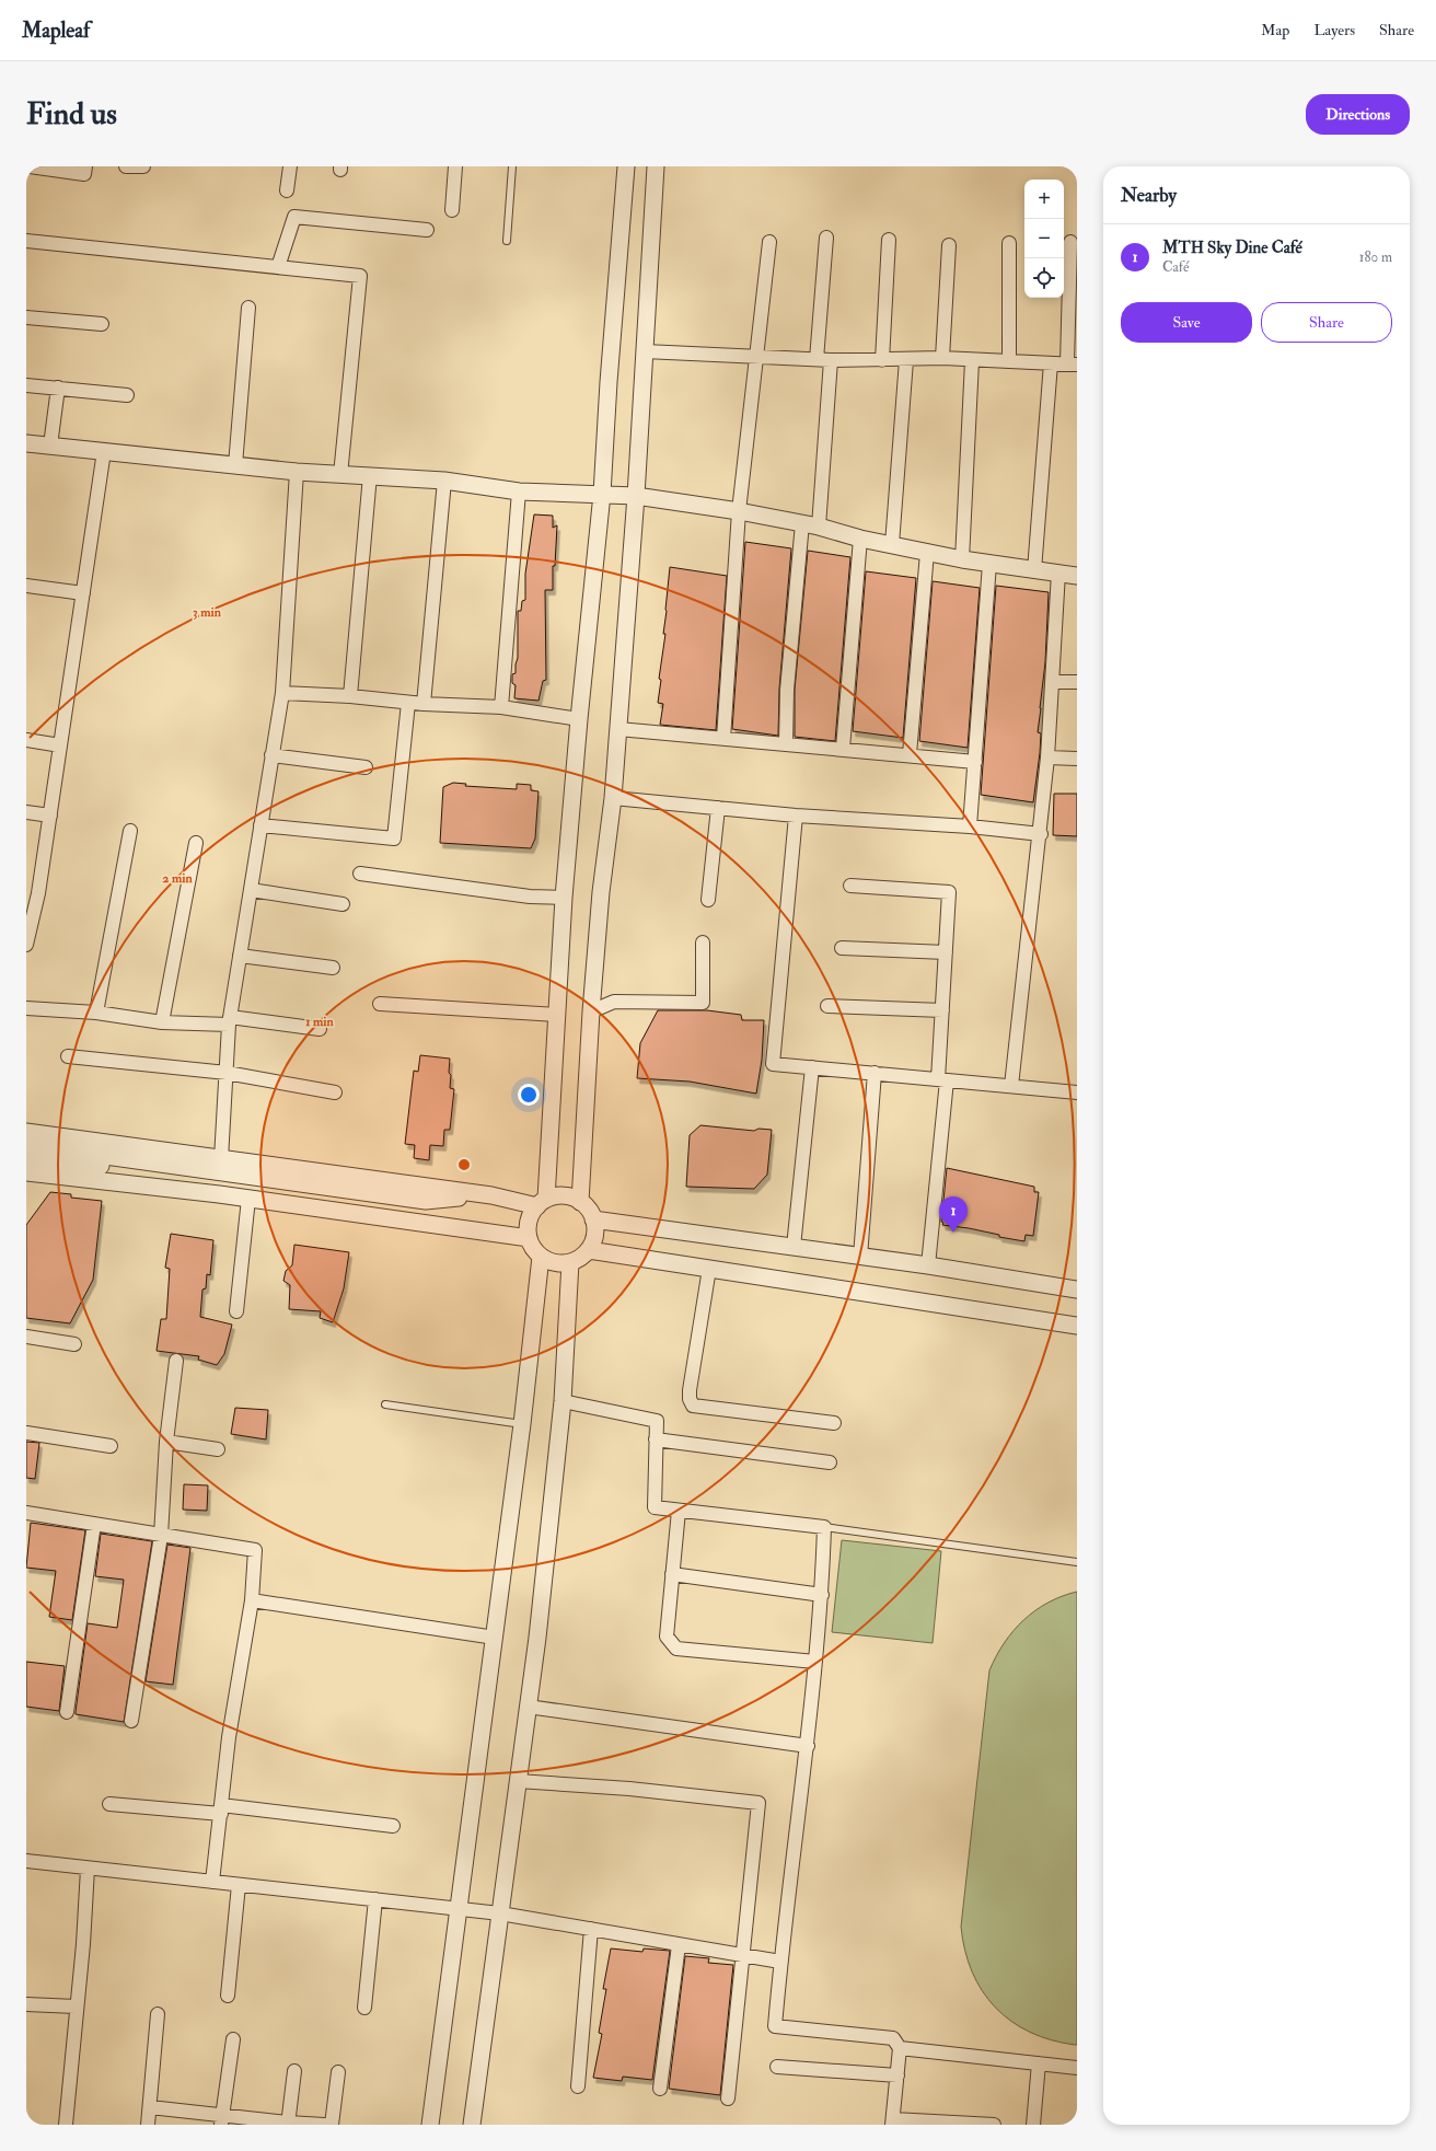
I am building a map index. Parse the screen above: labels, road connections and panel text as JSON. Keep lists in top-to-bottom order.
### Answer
{
  "page": {
    "header": "Mapleaf",
    "nav": ["Map", "Layers", "Share"],
    "buttons": [
      "Directions",
      ["Save", "Share"]
    ],
    "title": "Find us",
    "heading": "Nearby",
    "map_buttons": ["+", "−"],
    "list": [
      {
        "mark": "1",
        "name": "MTH Sky Dine Café",
        "note": "Café",
        "value": "180 m"
      }
    ],
    "pins": "1"
  },
  "rings": ["3 min", "2 min", "1 min"]
}
